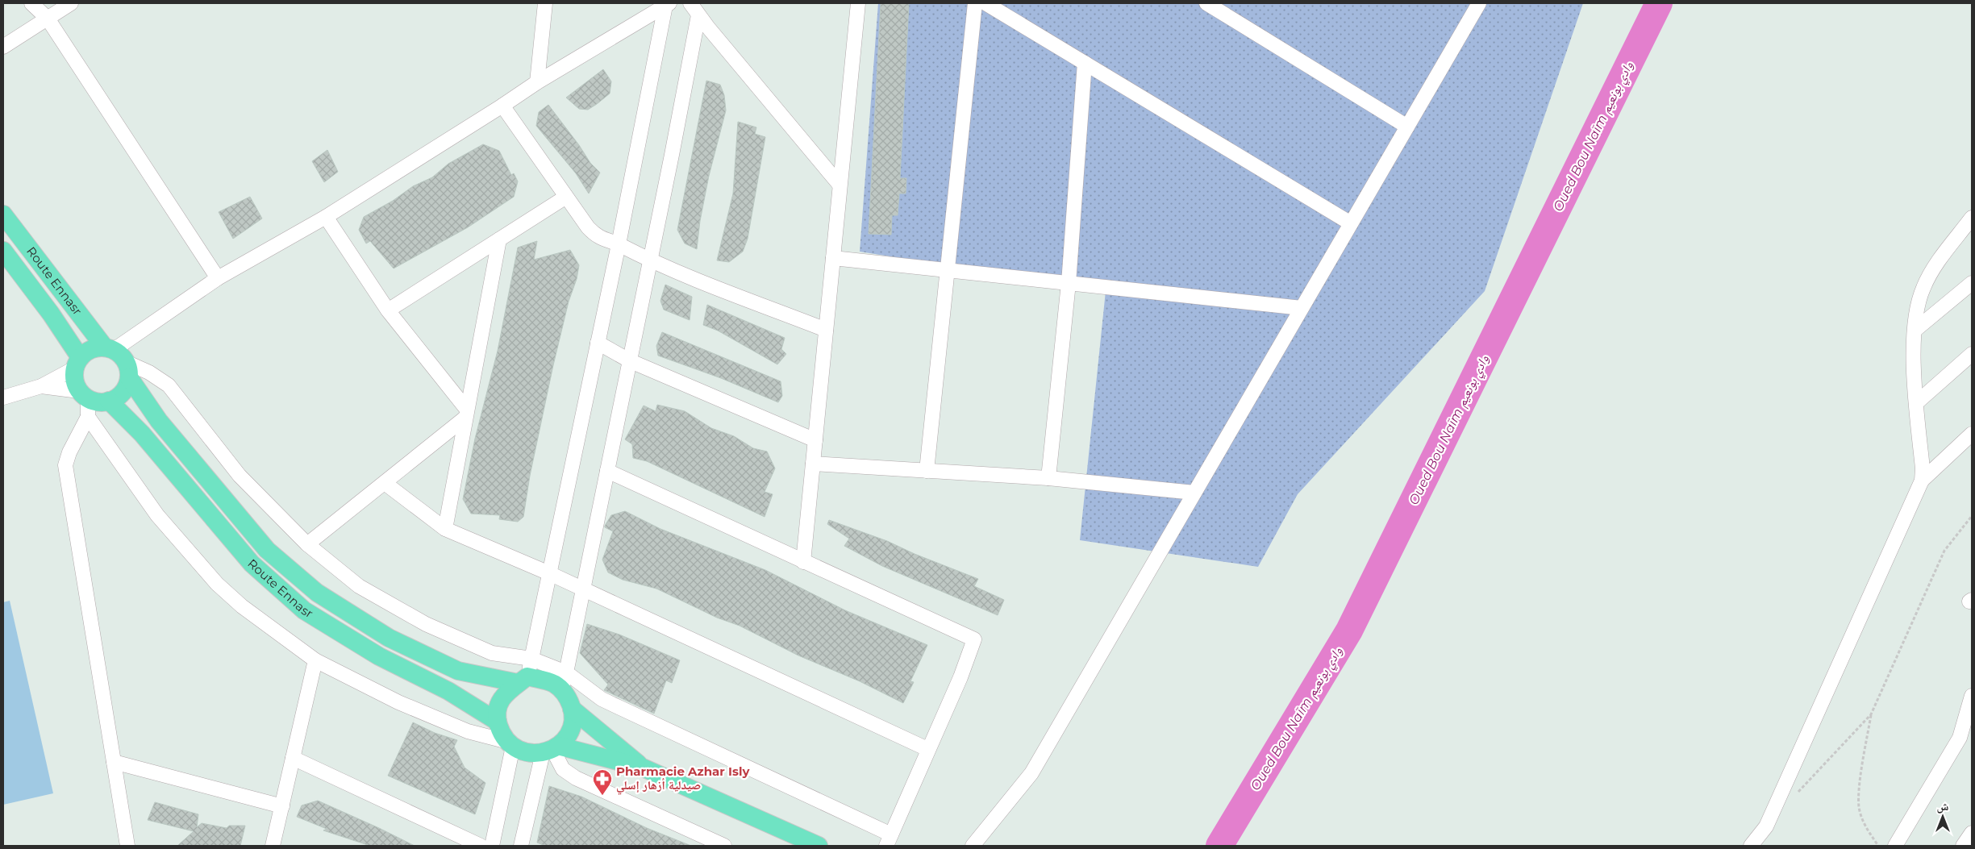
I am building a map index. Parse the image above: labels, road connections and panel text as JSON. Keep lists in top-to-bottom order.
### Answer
{
  "streets": {
    "main road": ["Route Ennasr"]
  },
  "water": ["Oued Bou Naïm وادي بونعيم"],
  "places": {
    "pharmacy": ["Pharmacie Azhar Isly صيدلية أزهار إسلي"]
  },
  "north": "top"
}
